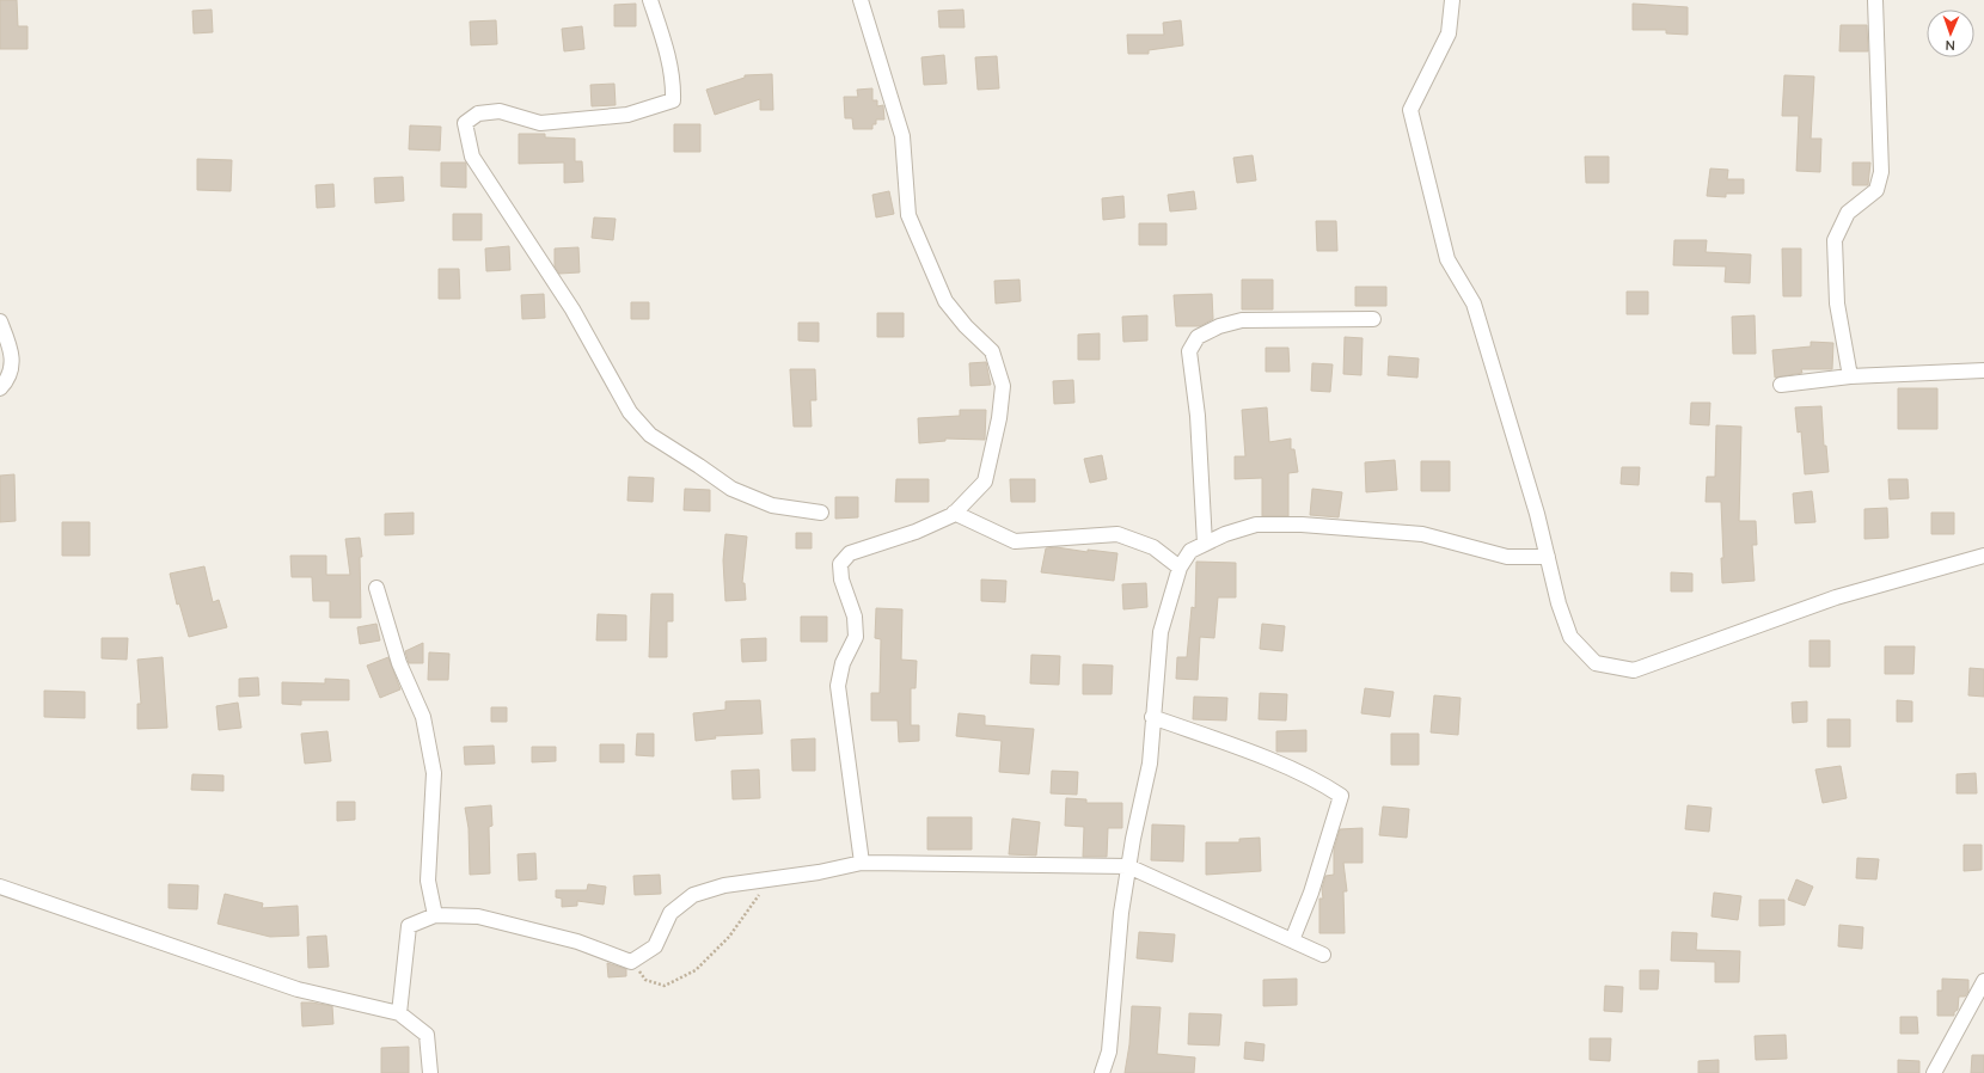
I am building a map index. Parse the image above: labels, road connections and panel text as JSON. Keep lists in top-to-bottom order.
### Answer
{
  "north": "bottom"
}
